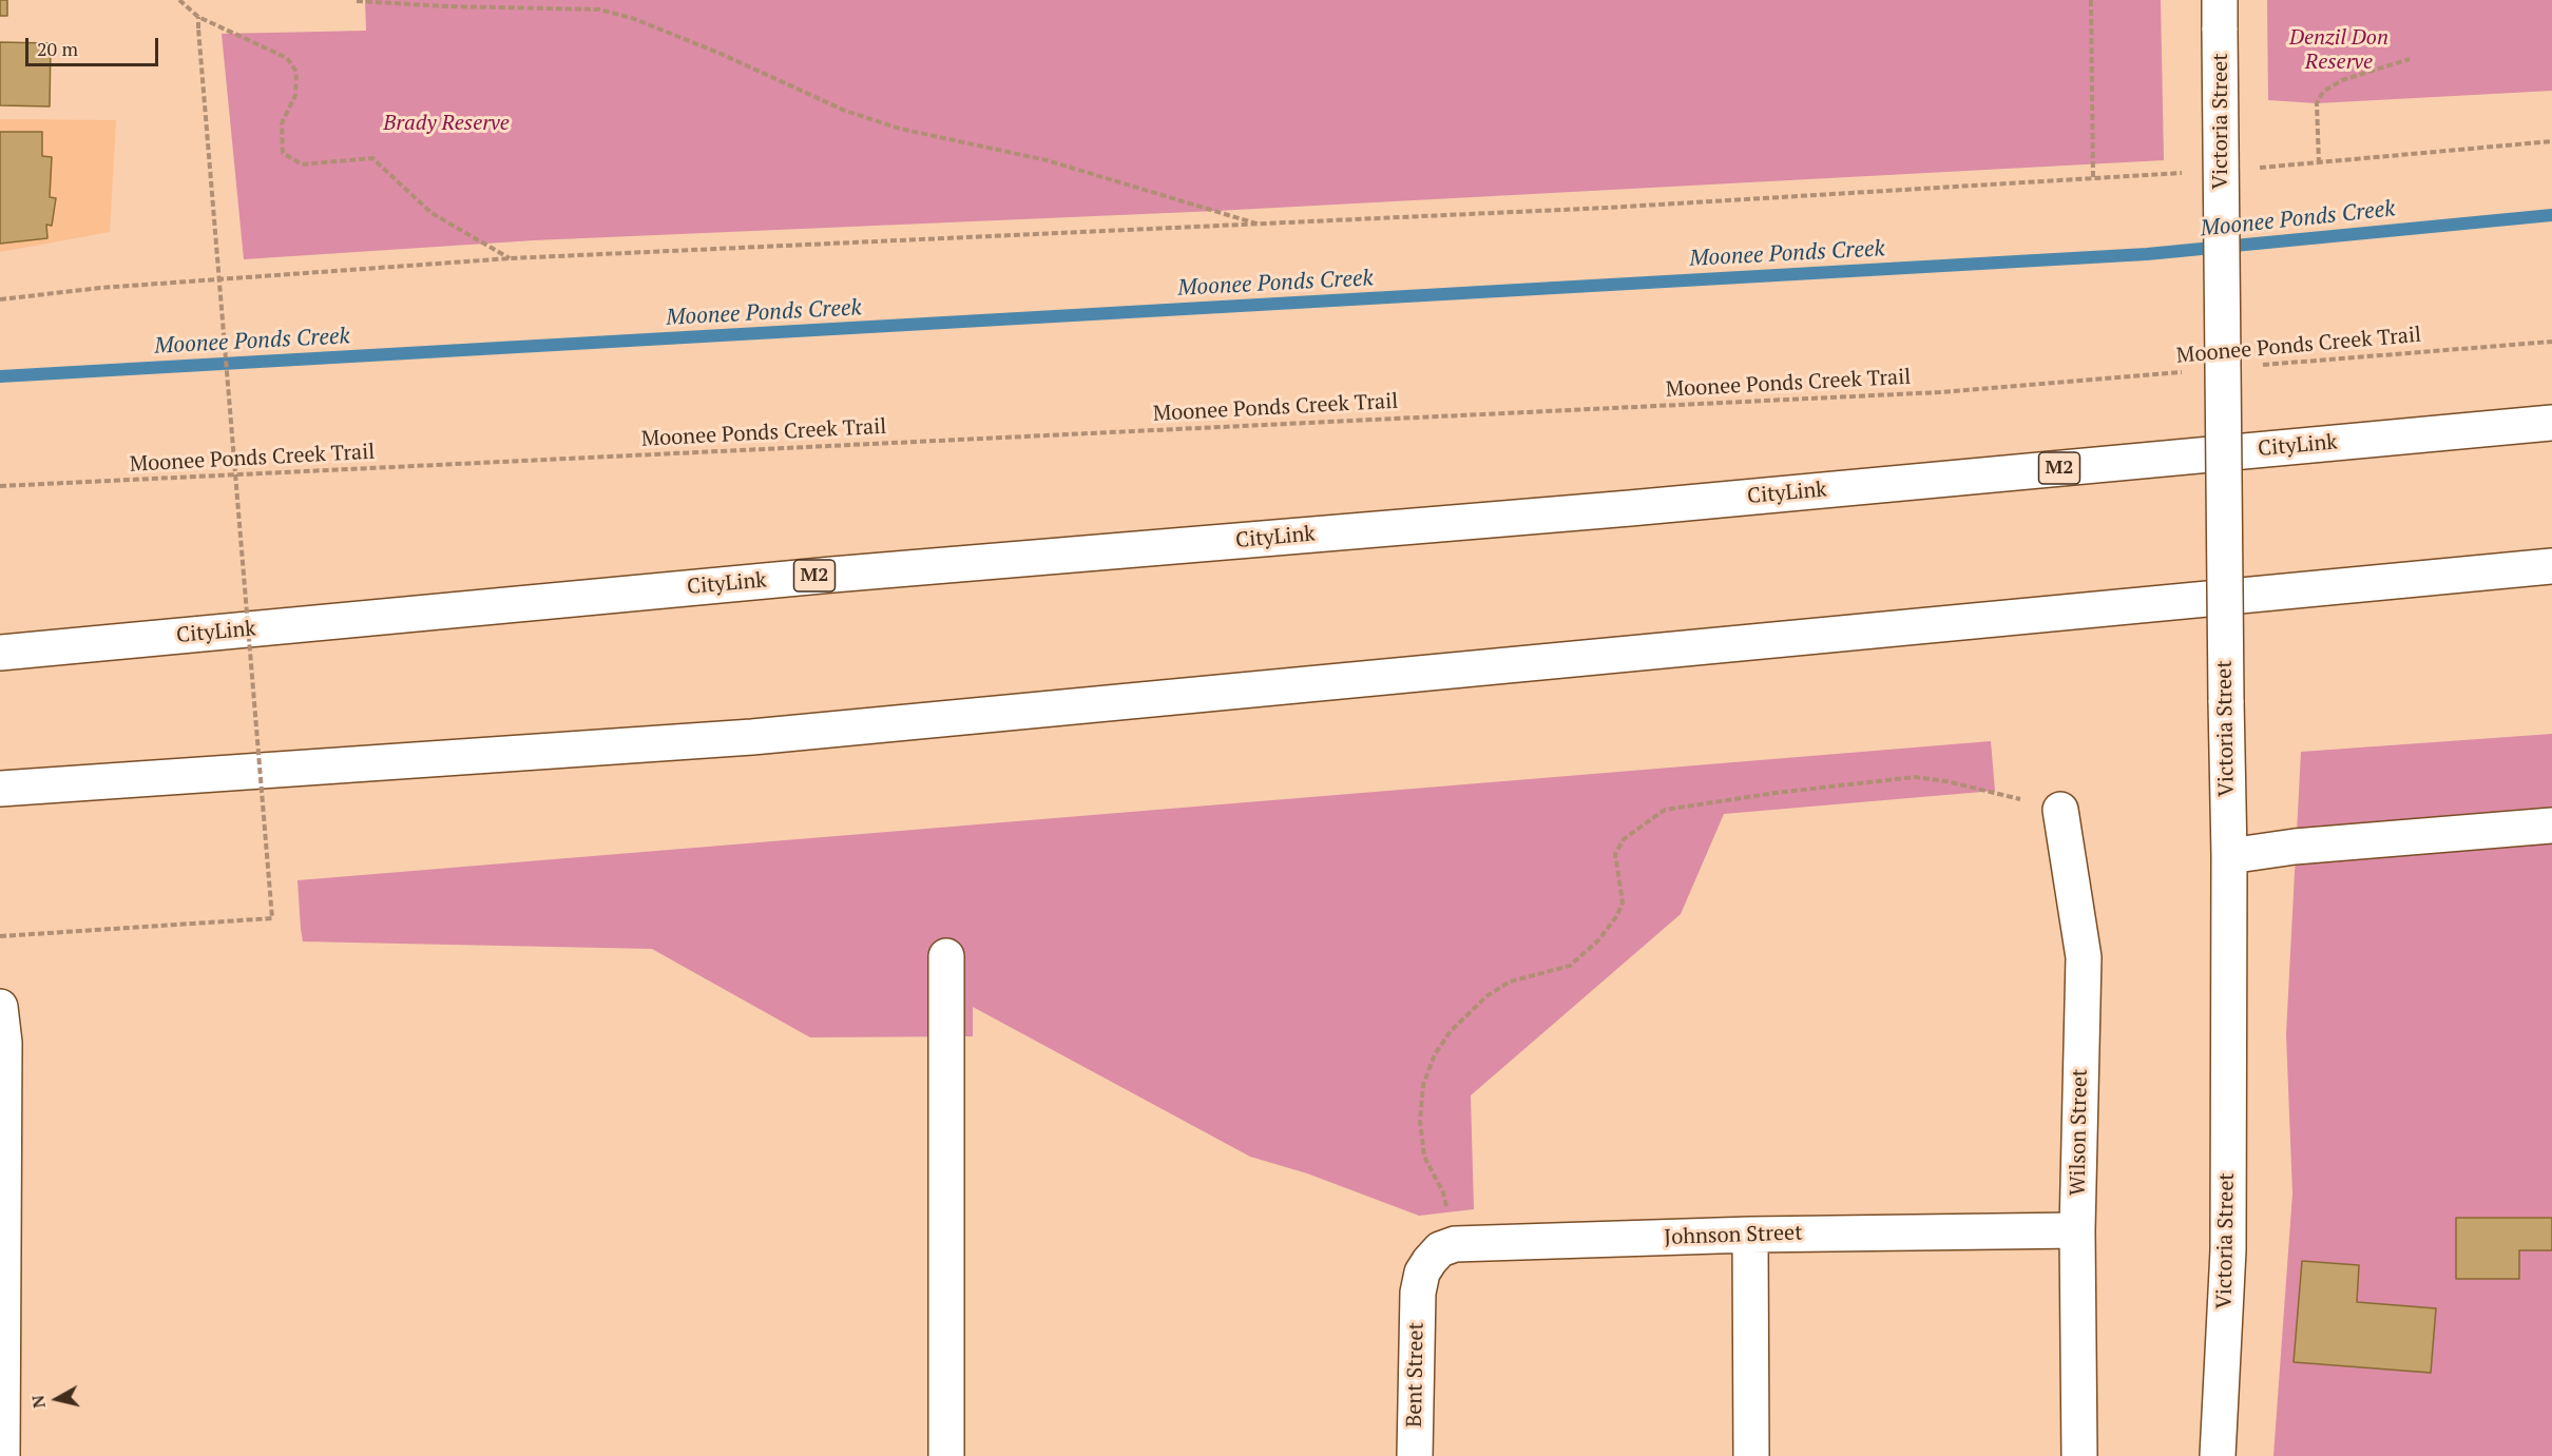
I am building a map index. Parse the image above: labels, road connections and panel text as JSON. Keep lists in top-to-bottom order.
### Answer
{
  "streets": {
    "main road": [
      "Victoria Street",
      "CityLink",
      "M2",
      "Wilson Street",
      "Johnson Street",
      "Bent Street"
    ],
    "path": ["Moonee Ponds Creek Trail"]
  },
  "crossings": [
    ["Wilson Street", "Johnson Street"],
    ["Johnson Street", "Bent Street"]
  ],
  "water": ["Moonee Ponds Creek"],
  "parks": ["Denzil Don Reserve", "Brady Reserve"],
  "scale_bar": "20 m",
  "north": "left"
}
